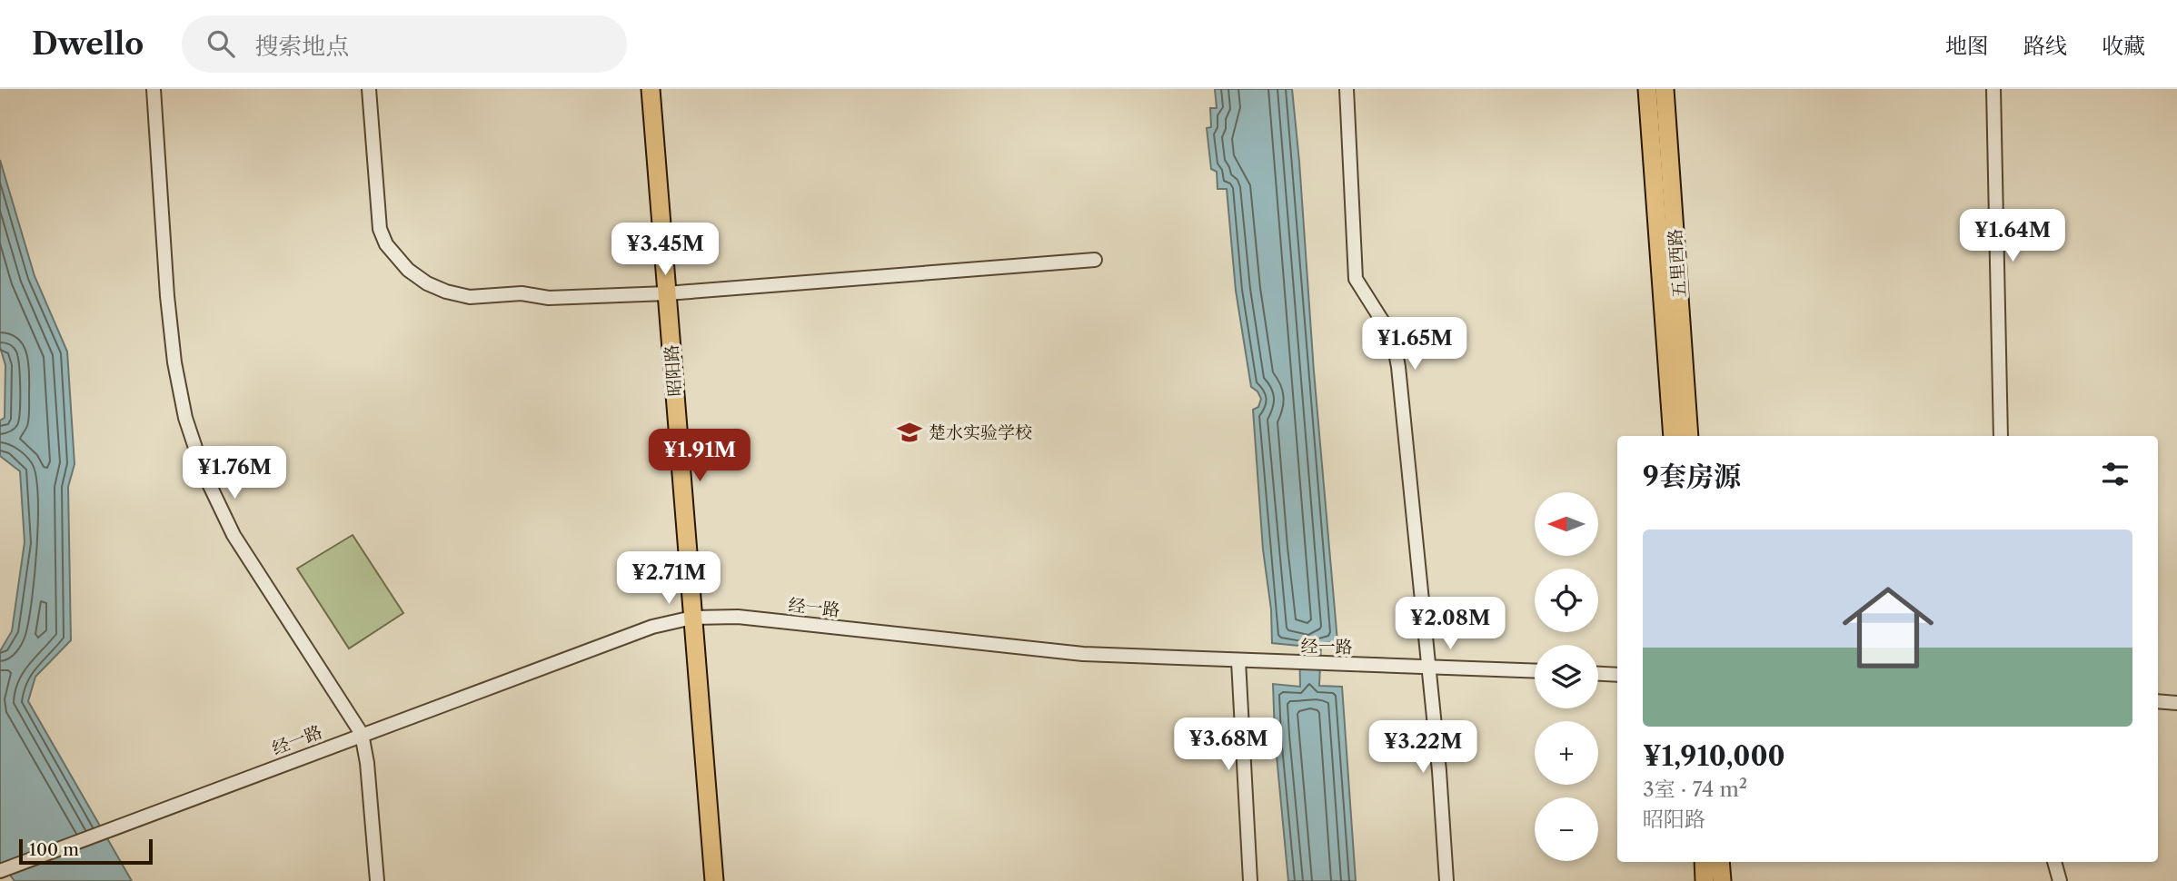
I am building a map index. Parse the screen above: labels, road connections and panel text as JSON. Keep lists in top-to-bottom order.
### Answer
{
  "streets": {
    "main road": ["五里西路", "昭阳路"],
    "street": ["经一路"]
  },
  "crossings": [
    ["昭阳路", "经一路"]
  ],
  "places": {
    "school or university": ["楚水实验学校"]
  },
  "scale_bar": "100 m",
  "north": "left",
  "page": {
    "header": "Dwello",
    "search": "搜索地点",
    "nav": ["地图", "路线", "收藏"],
    "price": [
      "¥1.64M",
      "¥3.45M",
      "¥1.65M",
      "¥1.91M",
      "¥1.76M",
      "¥2.71M",
      "¥2.08M",
      "¥3.68M",
      "¥3.22M"
    ],
    "heading": "9套房源",
    "map_buttons": ["+", "−"],
    "list": [
      {
        "name": "¥1,910,000",
        "note": "3室 · 74 m² · 昭阳路"
      }
    ],
    "scale": "100 m"
  }
}
